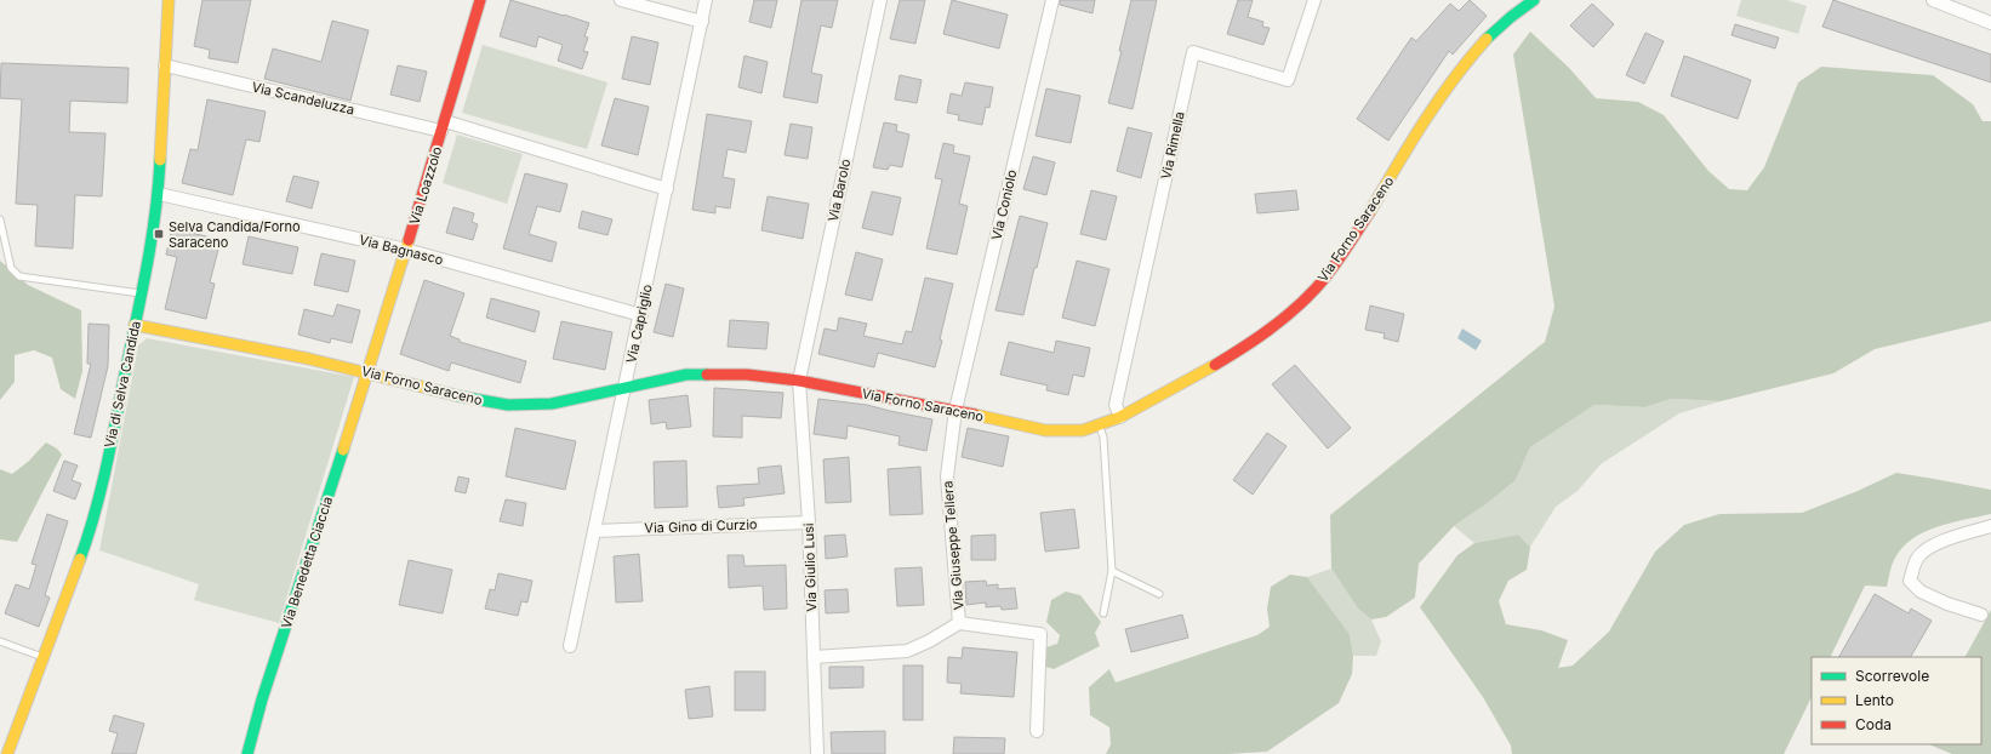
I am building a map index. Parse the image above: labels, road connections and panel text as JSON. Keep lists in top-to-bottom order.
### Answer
{
  "streets": {
    "street": [
      "Via Scandeluzza",
      "Via Rimella",
      "Via Loazzolo",
      "Via Barolo",
      "Via Coniolo",
      "Via Forno Saraceno",
      "Via Bagnasco",
      "Via Capriglio",
      "Via di Selva Candida",
      "Via Gino di Curzio",
      "Via Giuseppe Tellera",
      "Via Benedetta Ciaccia",
      "Via Giulio Lusi"
    ]
  },
  "crossings": [
    ["Via Scandeluzza", "Via Loazzolo"],
    ["Via Scandeluzza", "Via Capriglio"],
    ["Via Scandeluzza", "Via di Selva Candida"],
    ["Via Rimella", "Via Forno Saraceno"],
    ["Via Loazzolo", "Via Forno Saraceno"],
    ["Via Loazzolo", "Via Bagnasco"],
    ["Via Loazzolo", "Via Benedetta Ciaccia"],
    ["Via Barolo", "Via Forno Saraceno"],
    ["Via Barolo", "Via Giulio Lusi"],
    ["Via Coniolo", "Via Forno Saraceno"],
    ["Via Coniolo", "Via Giuseppe Tellera"],
    ["Via Forno Saraceno", "Via Capriglio"],
    ["Via Forno Saraceno", "Via di Selva Candida"],
    ["Via Forno Saraceno", "Via Giuseppe Tellera"],
    ["Via Forno Saraceno", "Via Benedetta Ciaccia"],
    ["Via Forno Saraceno", "Via Giulio Lusi"],
    ["Via Bagnasco", "Via Capriglio"],
    ["Via Bagnasco", "Via di Selva Candida"],
    ["Via Capriglio", "Via Gino di Curzio"],
    ["Via Gino di Curzio", "Via Giulio Lusi"]
  ],
  "places": {
    "transit": ["Selva Candida/Forno Saraceno"]
  },
  "legend": ["Scorrevole", "Lento", "Coda"]
}
